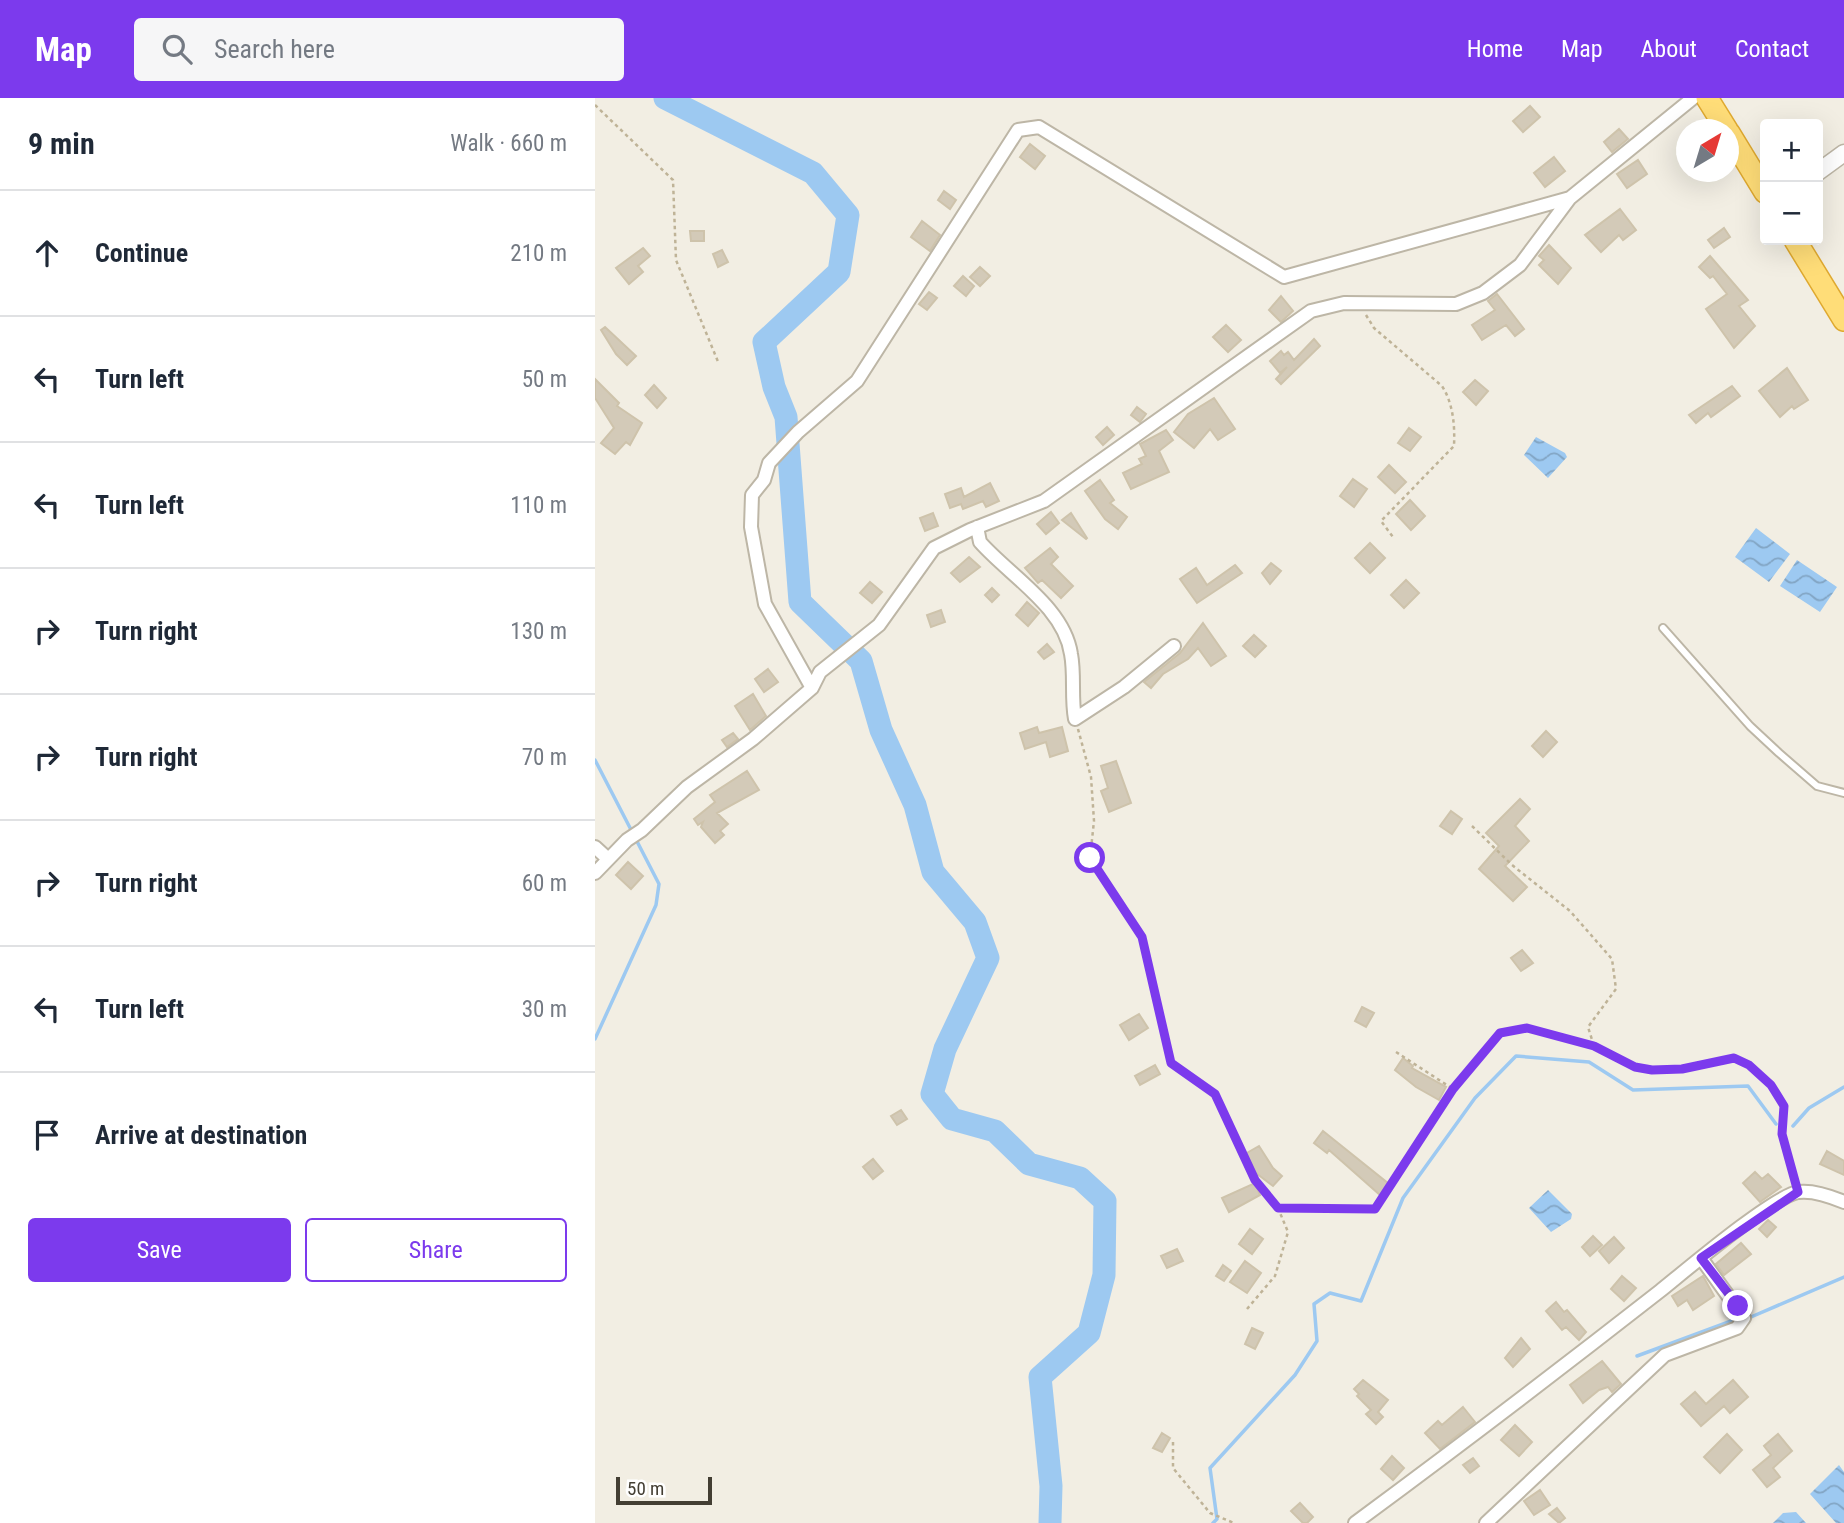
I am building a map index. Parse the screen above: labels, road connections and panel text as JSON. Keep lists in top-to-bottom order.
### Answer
{
  "scale_bar": "50 m",
  "north": "top right",
  "page": {
    "header": "Map",
    "search": "Search here",
    "nav": [
      "Home",
      "Map",
      "About",
      "Contact"
    ],
    "heading": ["9 min", "Walk · 660 m"],
    "map_buttons": ["+", "−"],
    "list": [
      ["Continue", "210 m"],
      ["Turn left", "50 m"],
      ["Turn left", "110 m"],
      ["Turn right", "130 m"],
      ["Turn right", "70 m"],
      ["Turn right", "60 m"],
      ["Turn left", "30 m"],
      "Arrive at destination"
    ],
    "buttons": ["Save", "Share"],
    "scale": "50 m"
  }
}
